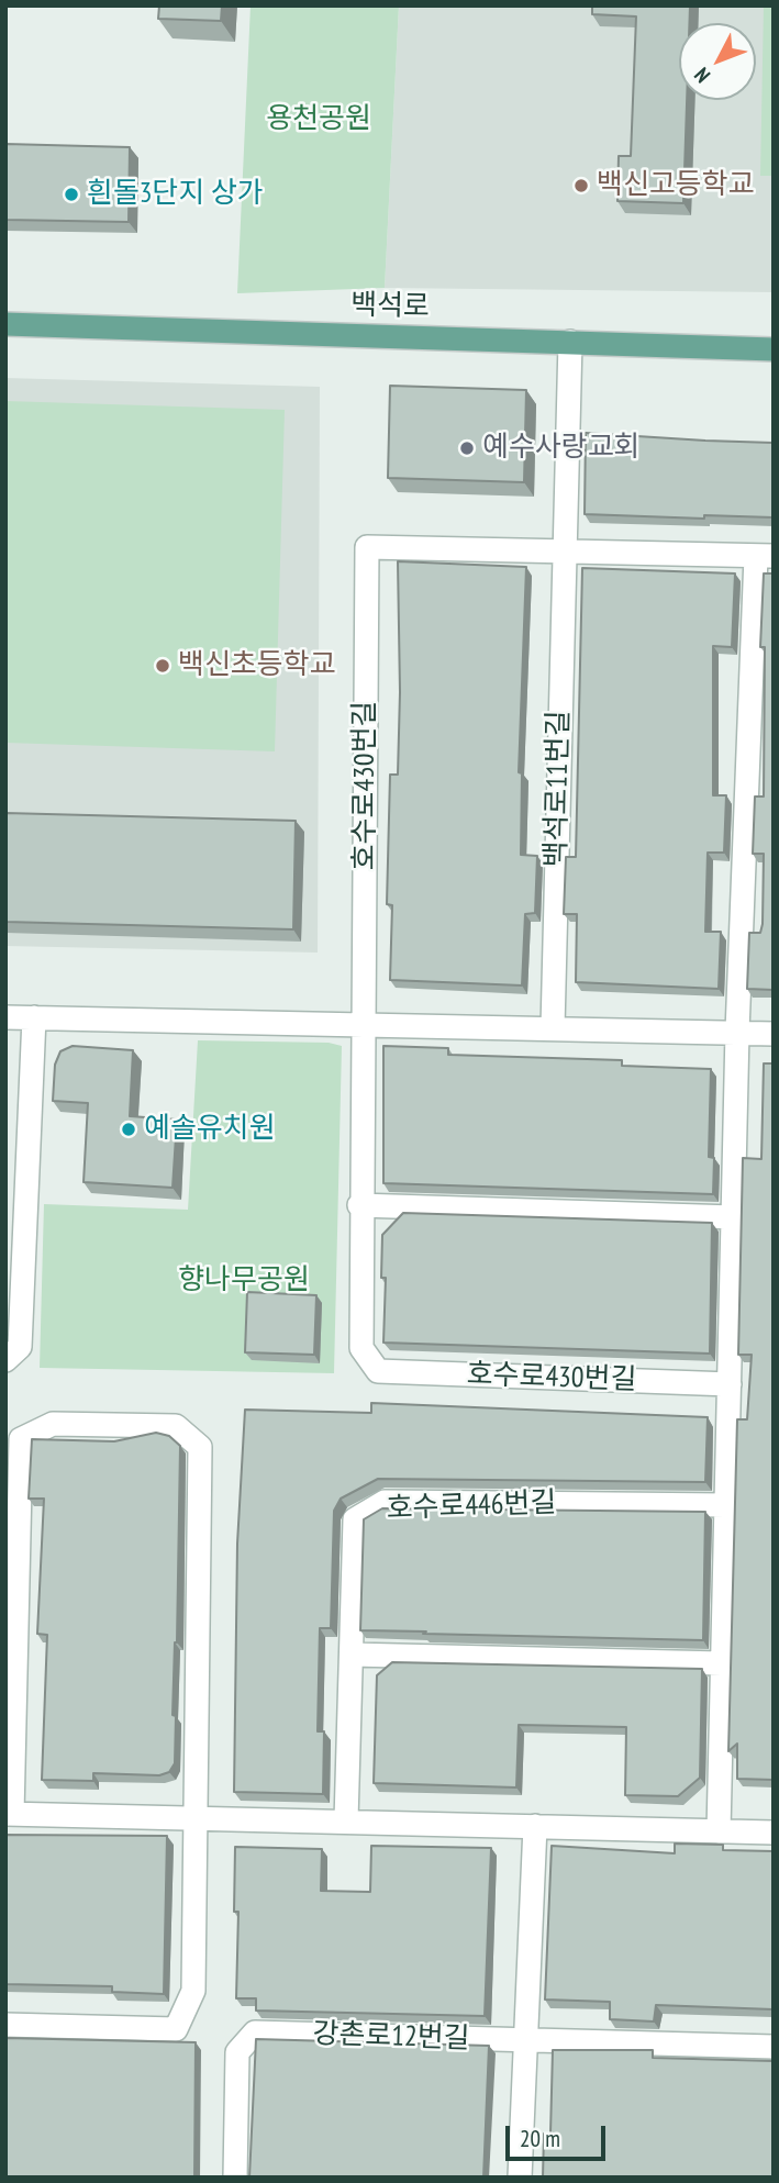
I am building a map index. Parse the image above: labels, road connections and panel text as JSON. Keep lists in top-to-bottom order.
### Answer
{
  "streets": {
    "main road": ["백석로"],
    "street": [
      "호수로430번길",
      "백석로11번길",
      "호수로446번길",
      "강촌로12번길"
    ]
  },
  "crossings": [
    ["백석로", "백석로11번길"],
    ["호수로430번길", "백석로11번길"]
  ],
  "parks": ["용천공원", "향나무공원"],
  "places": [
    "백신고등학교",
    "흰돌3단지 상가",
    "예수사랑교회",
    "백신초등학교",
    "예솔유치원"
  ],
  "scale_bar": "20 m",
  "north": "bottom left"
}
